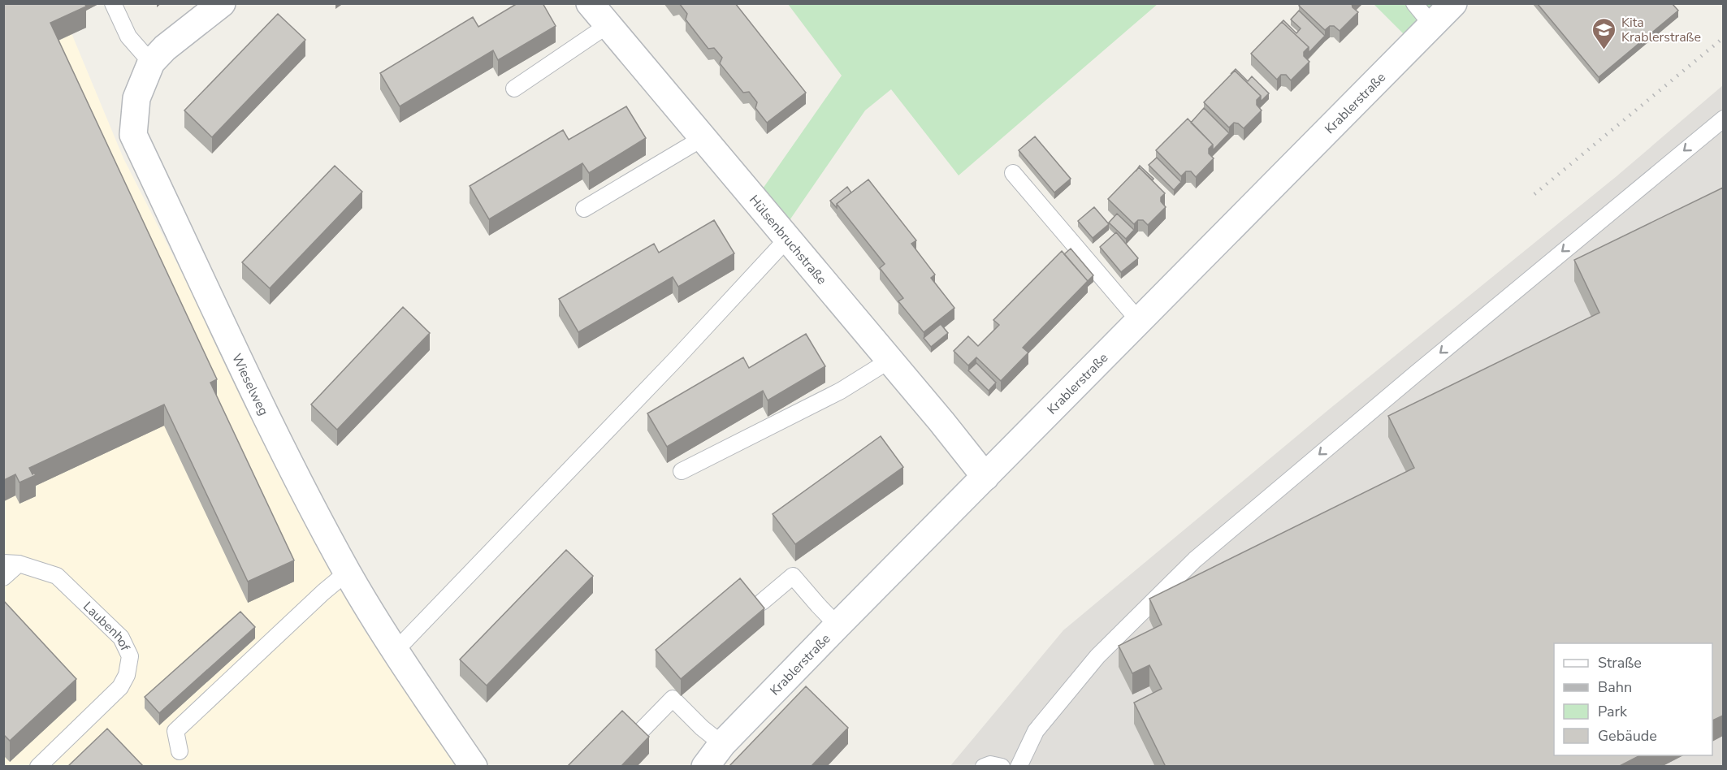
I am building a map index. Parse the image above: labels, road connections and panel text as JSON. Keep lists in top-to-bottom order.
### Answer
{
  "streets": {
    "street": ["Krablerstraße", "Hülsenbruchstraße", "Wieselweg"],
    "lane": ["Laubenhof"]
  },
  "crossings": [
    ["Krablerstraße", "Hülsenbruchstraße"]
  ],
  "places": {
    "school or university": ["Kita Krablerstraße"]
  },
  "legend": [
    "Straße",
    "Bahn",
    "Park",
    "Gebäude"
  ]
}
